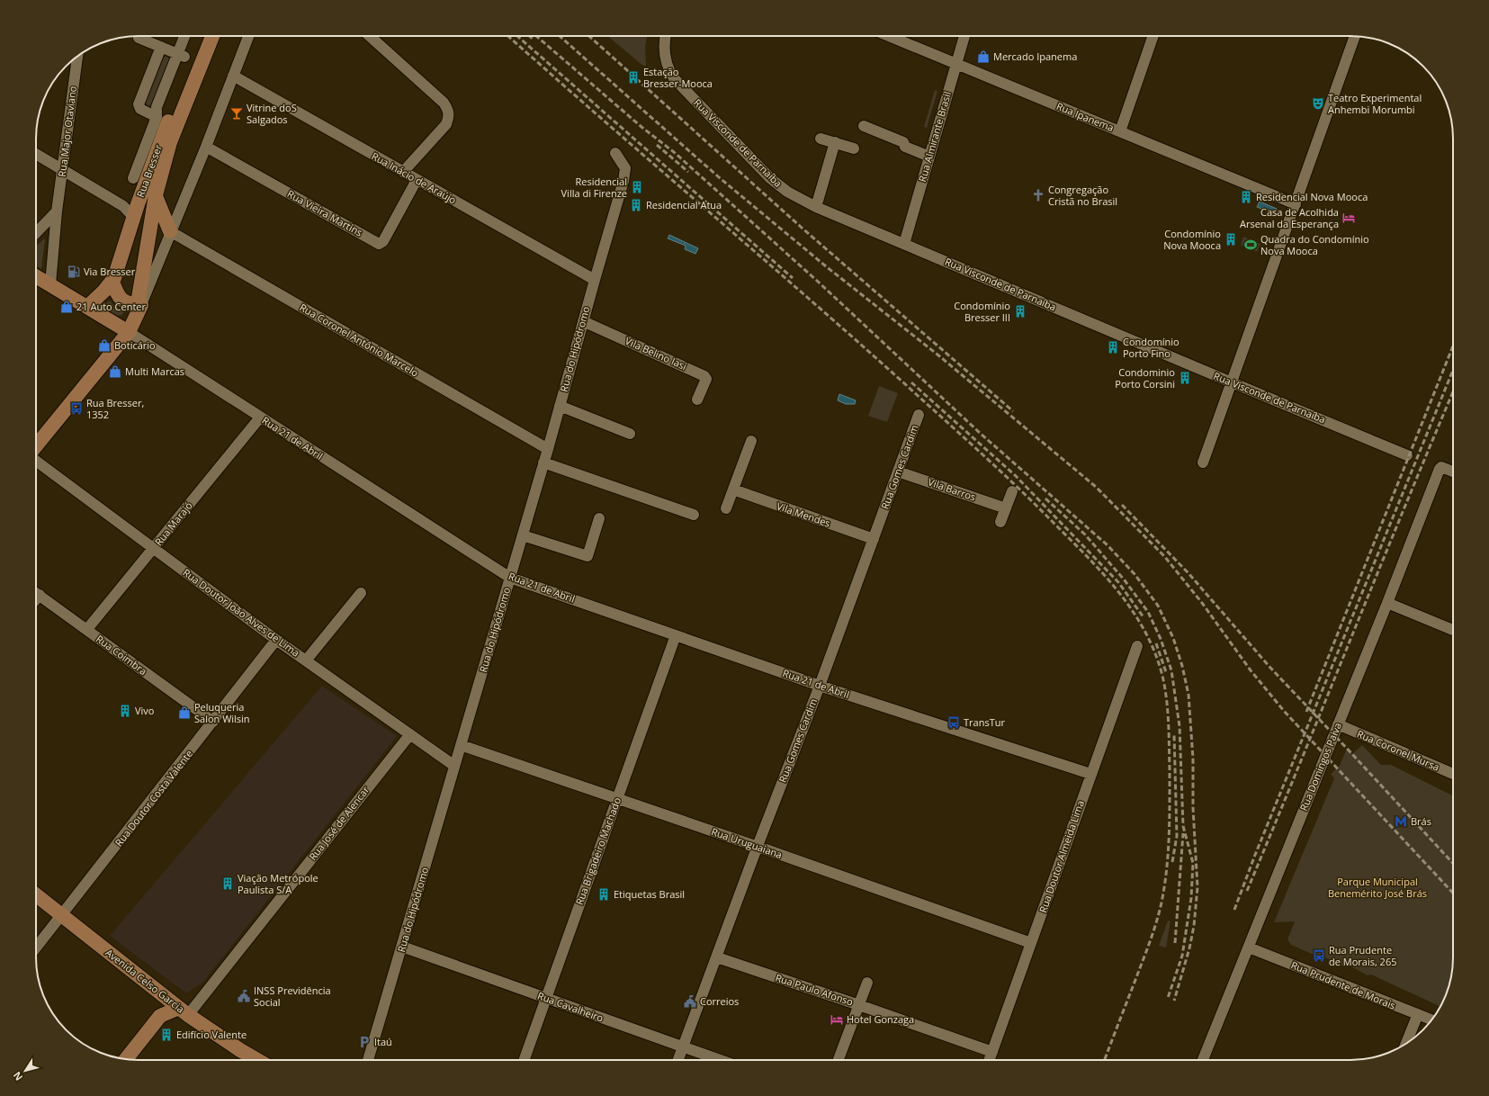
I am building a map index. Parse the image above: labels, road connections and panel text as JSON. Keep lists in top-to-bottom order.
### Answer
{
  "streets": {
    "main road": ["Rua Bresser", "Rua 21 de Abril", "Avenida Celso Garcia"],
    "street": [
      "Rua Ipanema",
      "Rua Major Otaviano",
      "Rua Almirante Brasil",
      "Rua Visconde de Parnaíba",
      "Rua Inácio de Araújo",
      "Rua Vieira Martins",
      "Rua Coronel Antônio Marcelo",
      "Rua do Hipódromo",
      "Vila Belino Iasi",
      "Rua Gomes Cardim",
      "Vila Barros",
      "Vila Mendes",
      "Rua Marajó",
      "Rua Doutor João Alves de Lima",
      "Rua Coimbra",
      "Rua Coronel Mursa",
      "Rua Domingos Paiva",
      "Rua Doutor Costa Valente",
      "Rua José de Alencar",
      "Rua Uruguaiana",
      "Rua Brigadeiro Machado",
      "Rua Doutor Almeida Lima",
      "Rua Prudente de Morais",
      "Rua Paulo Afonso",
      "Rua Cavalheiro"
    ]
  },
  "crossings": [
    ["Rua Ipanema", "Rua Almirante Brasil"],
    ["Rua Major Otaviano", "Rua 21 de Abril"],
    ["Rua Almirante Brasil", "Rua Visconde de Parnaíba"],
    ["Rua Bresser", "Rua Inácio de Araújo"],
    ["Rua Bresser", "Rua Vieira Martins"],
    ["Rua Bresser", "Rua Coronel Antônio Marcelo"],
    ["Rua Bresser", "Rua 21 de Abril"],
    ["Rua Inácio de Araújo", "Rua Vieira Martins"],
    ["Rua Inácio de Araújo", "Rua do Hipódromo"],
    ["Rua Coronel Antônio Marcelo", "Rua do Hipódromo"],
    ["Rua do Hipódromo", "Vila Belino Iasi"],
    ["Rua do Hipódromo", "Rua 21 de Abril"],
    ["Rua do Hipódromo", "Rua Doutor João Alves de Lima"],
    ["Rua do Hipódromo", "Rua Uruguaiana"],
    ["Rua do Hipódromo", "Rua Cavalheiro"],
    ["Rua 21 de Abril", "Rua Gomes Cardim"],
    ["Rua 21 de Abril", "Rua Marajó"],
    ["Rua 21 de Abril", "Rua Brigadeiro Machado"],
    ["Rua 21 de Abril", "Rua Doutor Almeida Lima"],
    ["Rua Gomes Cardim", "Vila Barros"],
    ["Rua Gomes Cardim", "Vila Mendes"],
    ["Rua Gomes Cardim", "Rua Uruguaiana"],
    ["Rua Gomes Cardim", "Rua Paulo Afonso"],
    ["Rua Gomes Cardim", "Rua Cavalheiro"],
    ["Rua Marajó", "Rua Doutor João Alves de Lima"],
    ["Rua Marajó", "Rua Coimbra"],
    ["Rua Doutor João Alves de Lima", "Rua Doutor Costa Valente"],
    ["Rua Doutor João Alves de Lima", "Rua José de Alencar"],
    ["Rua Coimbra", "Rua Doutor Costa Valente"],
    ["Rua Coronel Mursa", "Rua Domingos Paiva"],
    ["Rua Domingos Paiva", "Rua Prudente de Morais"],
    ["Rua Doutor Costa Valente", "Avenida Celso Garcia"],
    ["Rua José de Alencar", "Avenida Celso Garcia"],
    ["Rua Uruguaiana", "Rua Brigadeiro Machado"],
    ["Rua Uruguaiana", "Rua Doutor Almeida Lima"],
    ["Rua Brigadeiro Machado", "Rua Cavalheiro"],
    ["Rua Doutor Almeida Lima", "Rua Paulo Afonso"]
  ],
  "parks": ["Parque Municipal Benemérito José Brás"],
  "places": {
    "shop": [
      "Mercado Ipanema",
      "21 Auto Center",
      "Boticário",
      "Multi Marcas",
      "Peluqueria Salon Wilsin"
    ],
    "building": [
      "Estação Bresser-Mooca",
      "Residencial Villa di Firenze",
      "Residencial Nova Mooca",
      "Residencial Atua",
      "Condomínio Nova Mooca",
      "Condomínio Bresser III",
      "Condomínio Porto Fino",
      "Condominio Porto Corsini",
      "Vivo",
      "Viação Metrópole Paulista S/A",
      "Etiquetas Brasil",
      "Edifício Valente"
    ],
    "theatre": ["Teatro Experimental Anhembi Morumbi"],
    "bar": ["Vitrine doS Salgados"],
    "church": ["Congregação Cristã no Brasil"],
    "hotel": ["Casa de Acolhida Arsenal da Esperança", "Hotel Gonzaga"],
    "sports": ["Quadra do Condomínio Nova Mooca"],
    "fuel station": ["Via Bresser"],
    "bus stop": ["Rua Bresser, 1352", "TransTur", "Rua Prudente de Morais, 265"],
    "metro station": ["Brás"],
    "public building": ["INSS Previdência Social", "Correios"],
    "parking": ["Itaú"]
  },
  "north": "bottom left"
}
